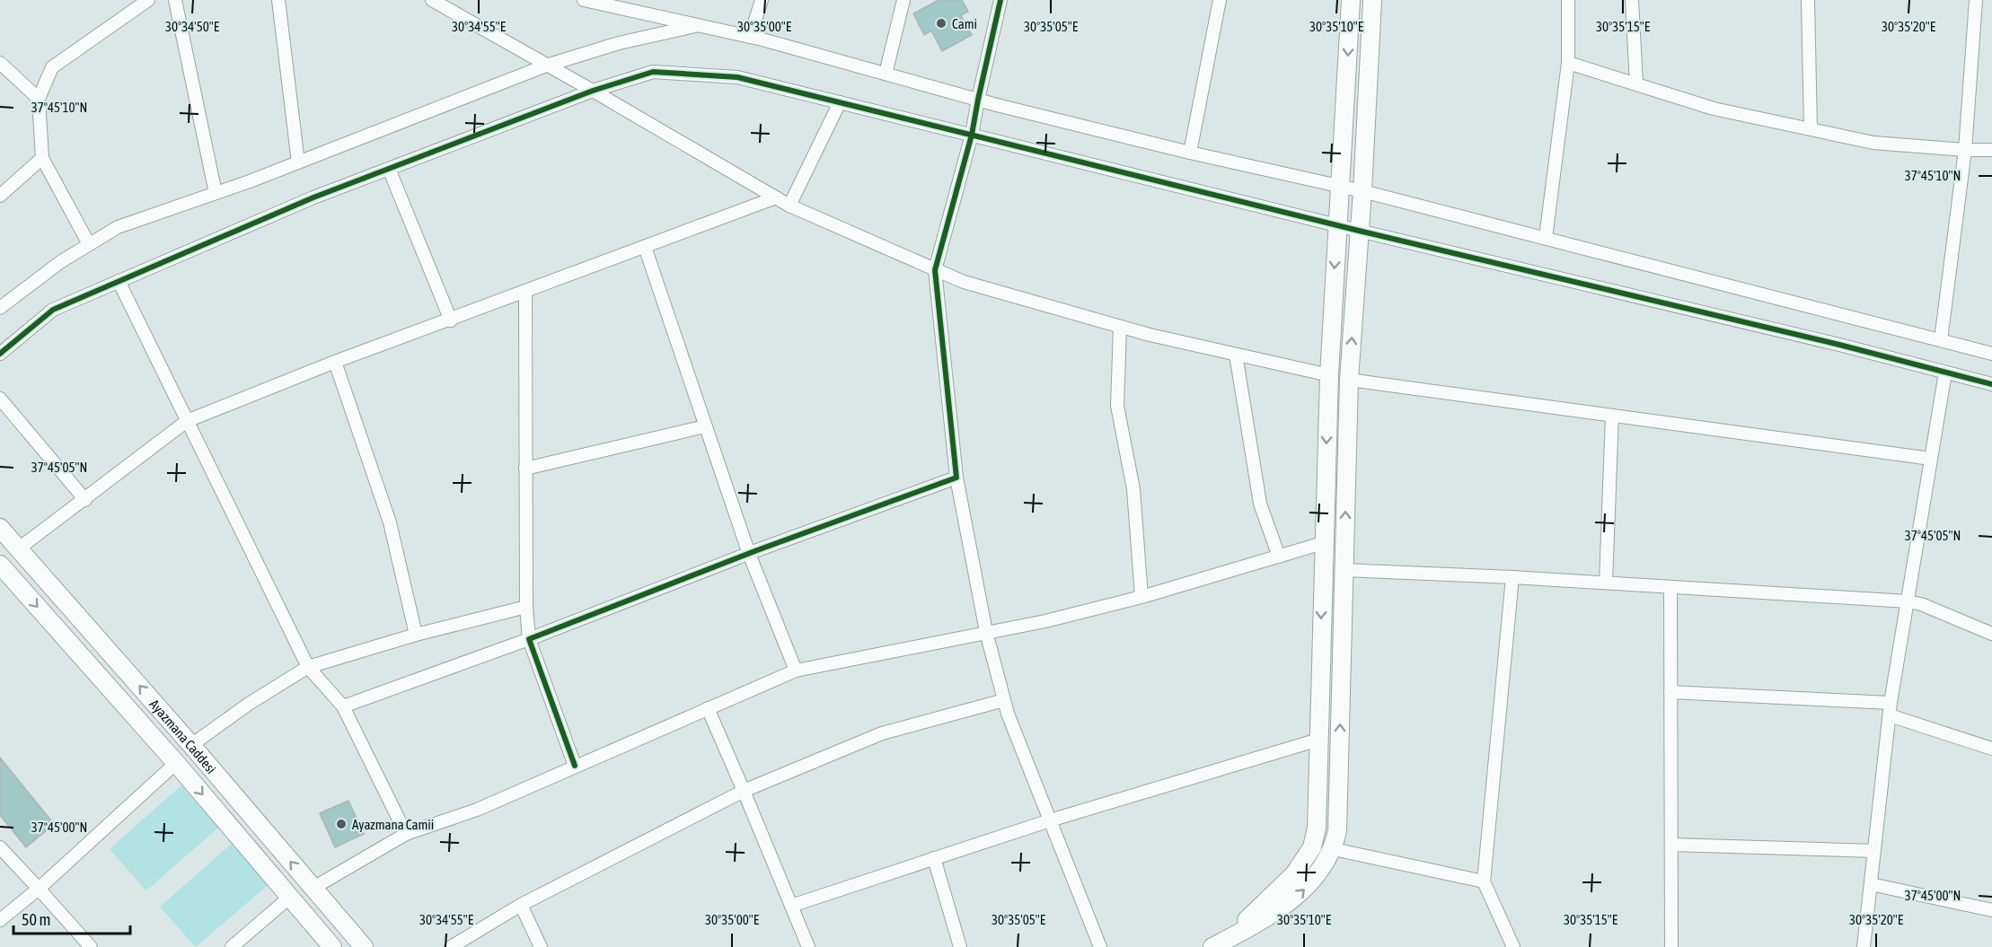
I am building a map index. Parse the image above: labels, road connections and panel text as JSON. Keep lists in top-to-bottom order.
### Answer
{
  "streets": {
    "main road": ["Ayazmana Caddesi"]
  },
  "places": ["Cami", "Ayazmana Camii"],
  "scale_bar": "50 m",
  "coordinates": [
    "30°34'50\"E",
    "30°34'55\"E",
    "30°35'00\"E",
    "30°35'05\"E",
    "30°35'10\"E",
    "30°35'15\"E",
    "30°35'20\"E",
    "37°45'10\"N",
    "37°45'05\"N",
    "37°45'00\"N"
  ]
}
